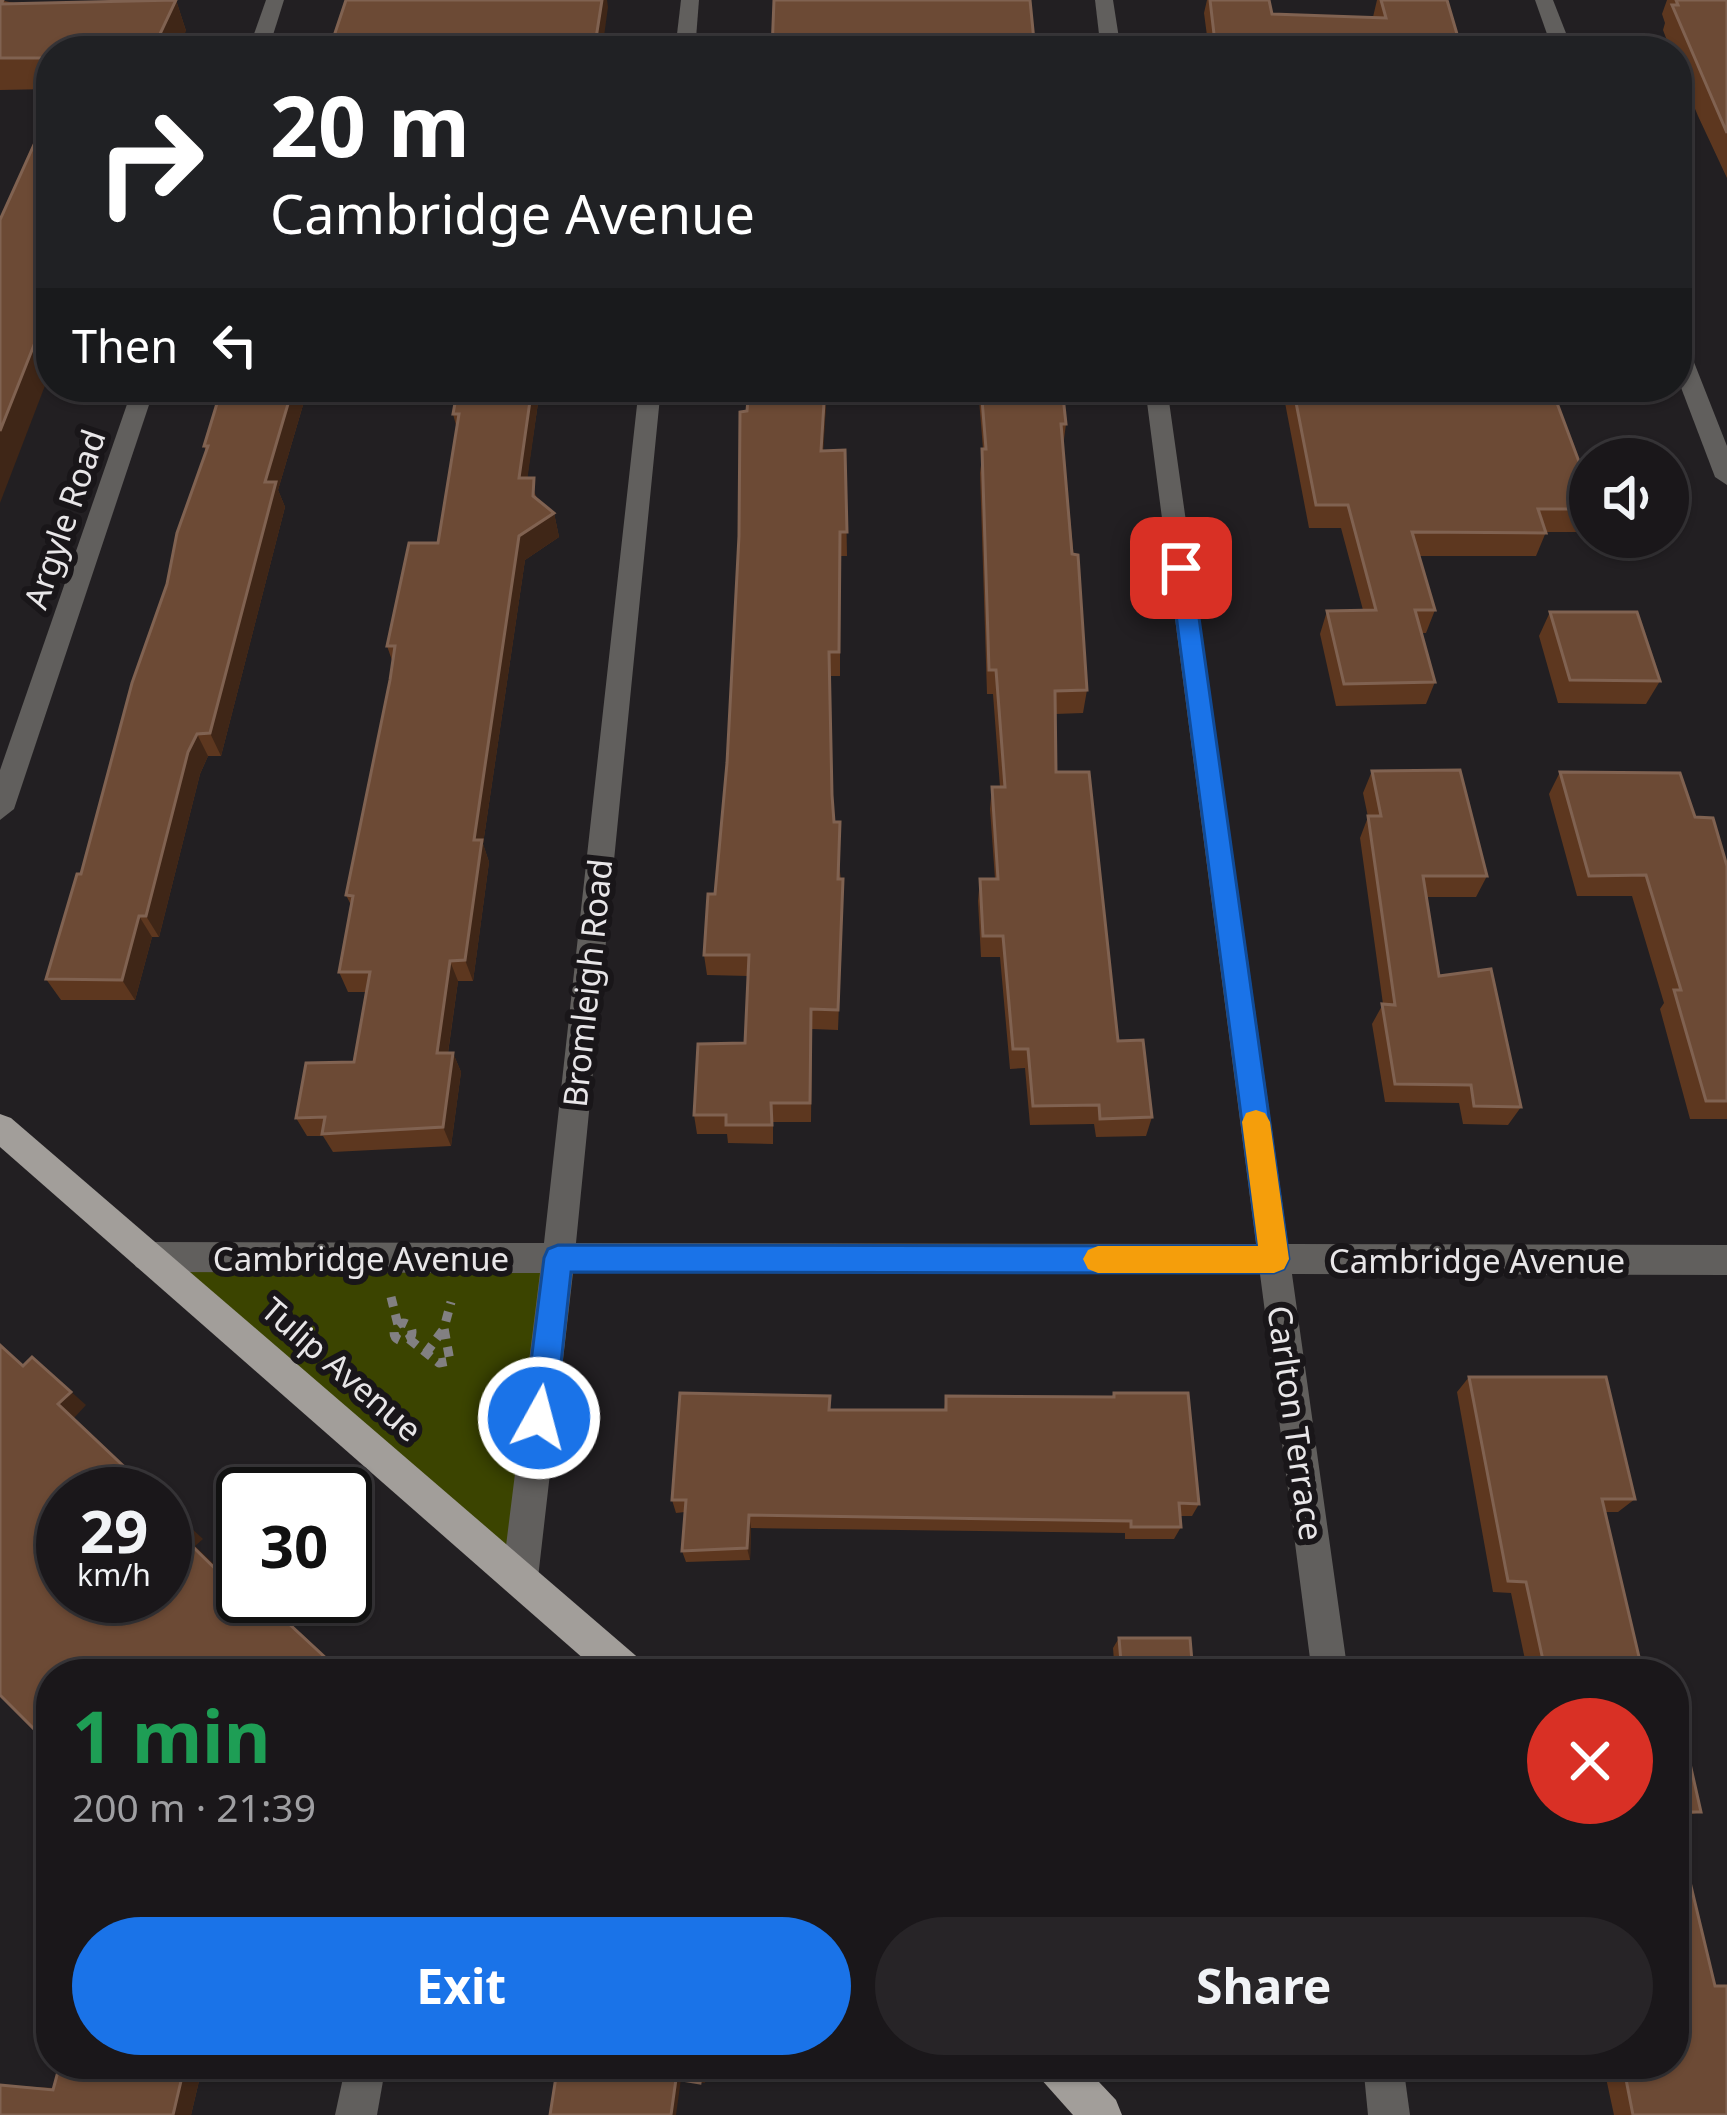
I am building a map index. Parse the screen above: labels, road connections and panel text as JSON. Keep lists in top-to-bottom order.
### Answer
{
  "streets": {
    "main road": ["Tulip Avenue"],
    "street": [
      "Argyle Road",
      "Bromleigh Road",
      "Cambridge Avenue",
      "Carlton Terrace"
    ]
  },
  "crossings": [
    ["Bromleigh Road", "Cambridge Avenue"],
    ["Bromleigh Road", "Tulip Avenue"],
    ["Cambridge Avenue", "Tulip Avenue"],
    ["Cambridge Avenue", "Carlton Terrace"]
  ],
  "page": {
    "turn": ["20 m", "Cambridge Avenue"],
    "then": "Then",
    "speed": "29 km/h",
    "limit": "30",
    "heading": ["1 min", "200 m · 21:39"],
    "buttons": ["Exit", "Share"]
  }
}
